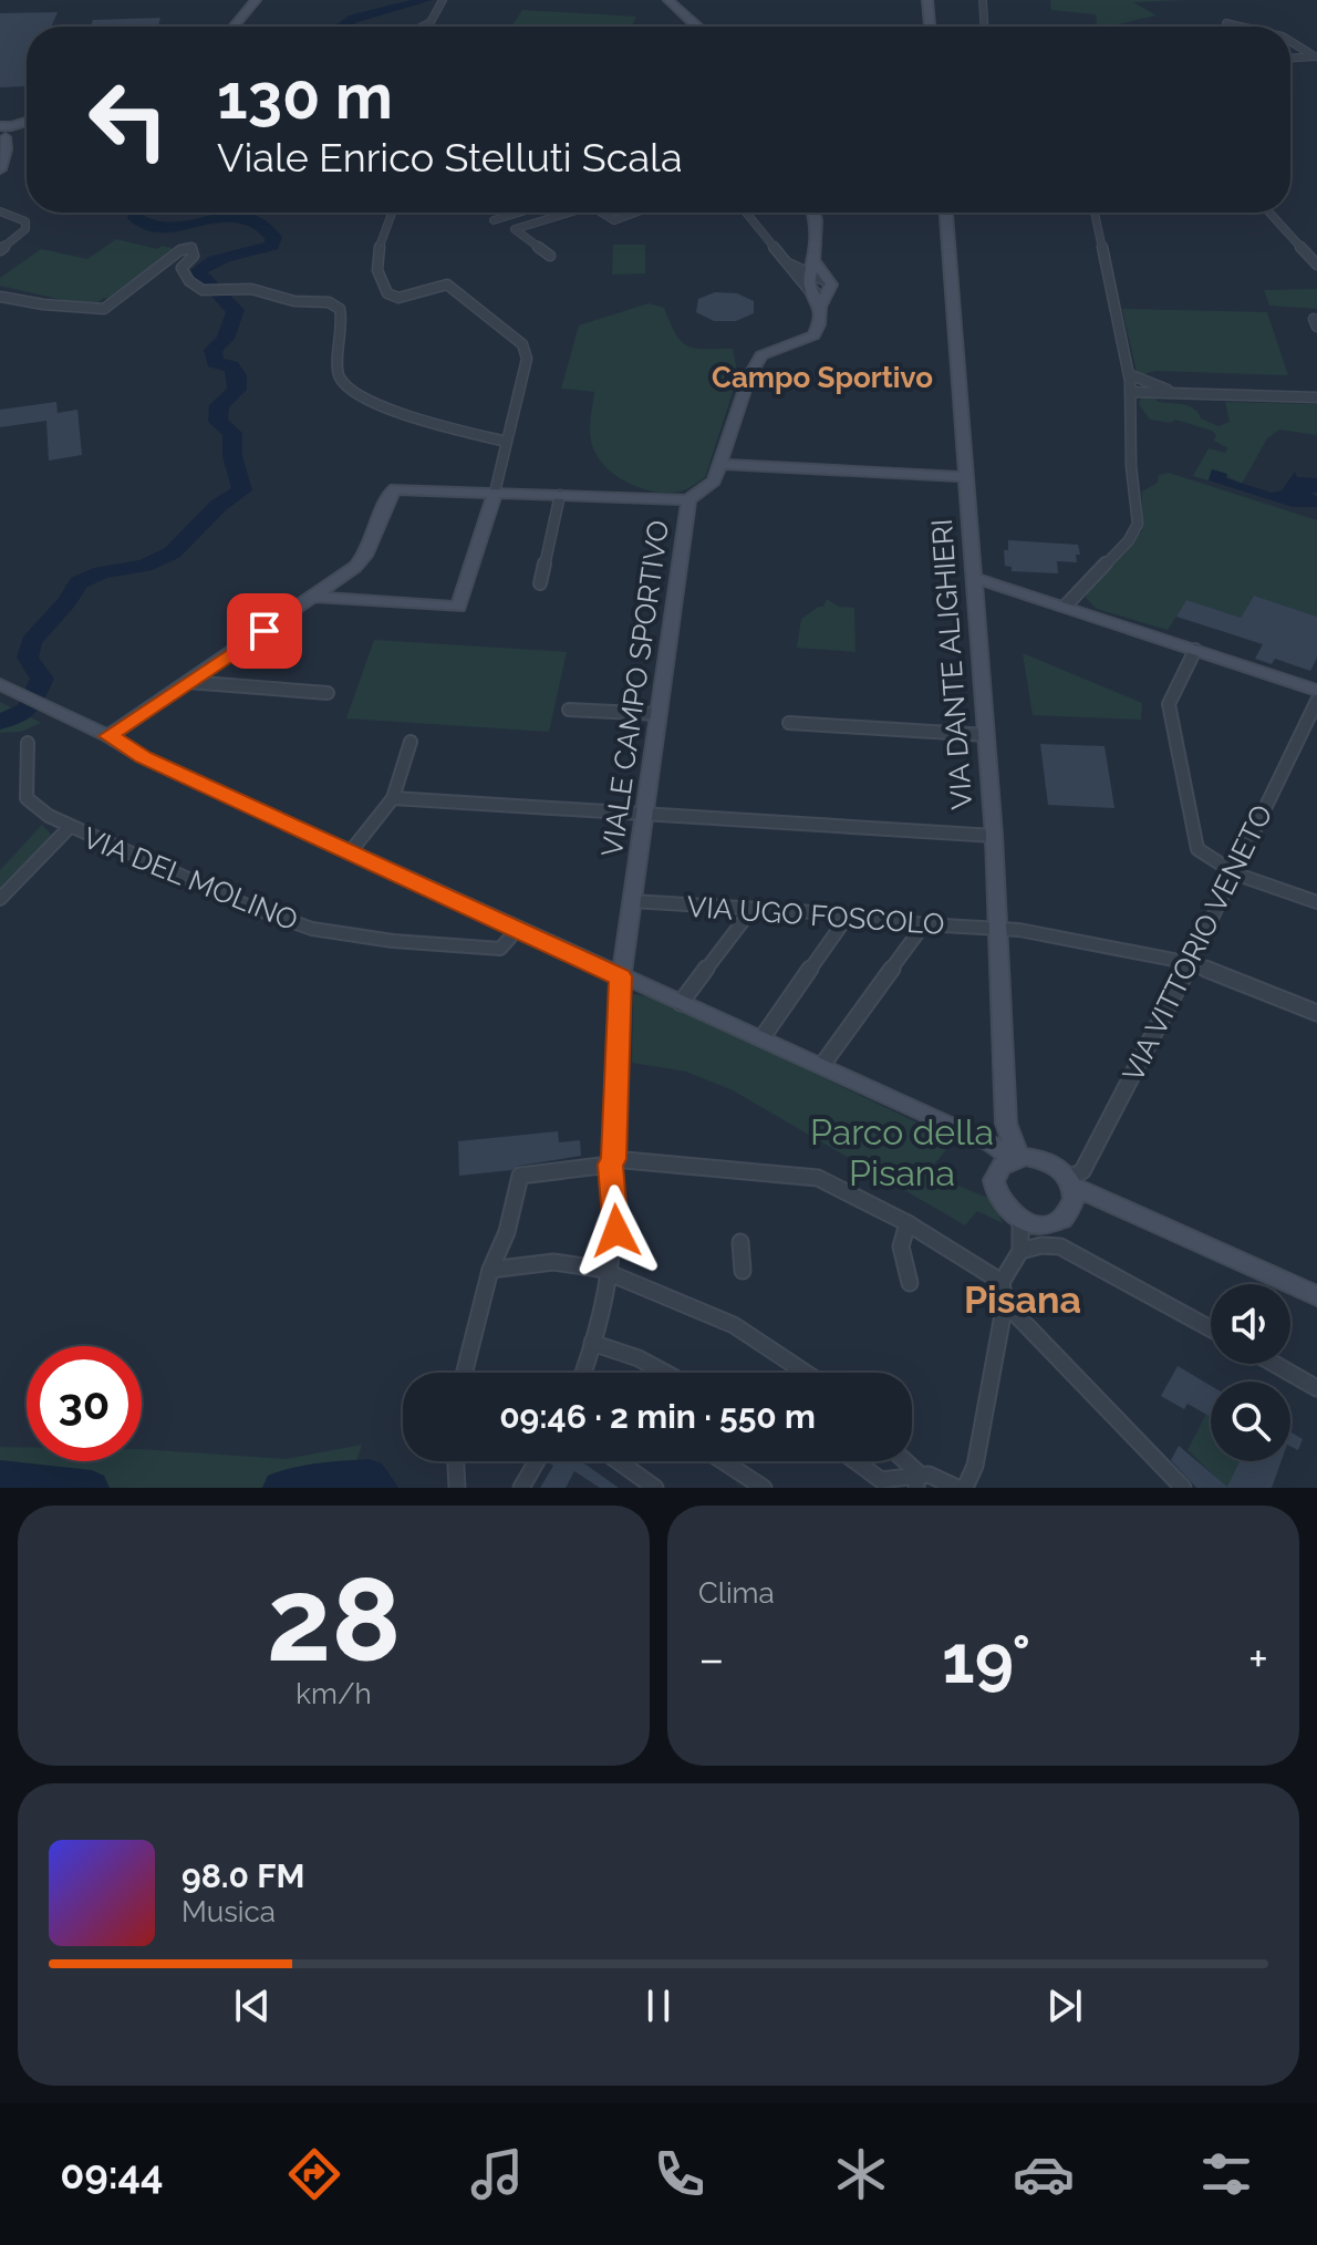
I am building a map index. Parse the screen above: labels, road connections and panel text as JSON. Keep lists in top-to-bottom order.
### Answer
{
  "streets": {
    "street": [
      "VIA DANTE ALIGHIERI",
      "VIALE CAMPO SPORTIVO",
      "VIA DEL MOLINO",
      "VIA UGO FOSCOLO",
      "VIA VITTORIO VENETO"
    ]
  },
  "crossings": [
    ["VIA DANTE ALIGHIERI", "VIA UGO FOSCOLO"],
    ["VIA DANTE ALIGHIERI", "VIA VITTORIO VENETO"],
    ["VIALE CAMPO SPORTIVO", "VIA UGO FOSCOLO"],
    ["VIA UGO FOSCOLO", "VIA VITTORIO VENETO"]
  ],
  "districts": ["Campo Sportivo", "Pisana"],
  "parks": ["Parco della Pisana"],
  "page": {
    "turn": ["130 m", "Viale Enrico Stelluti Scala"],
    "limit": "30",
    "trip": "09:46 · 2 min · 550 m",
    "tile": [
      ["28", "km/h"],
      "Clima"
    ],
    "heat": ["−", "19°", "+"],
    "song": ["98.0 FM", "Musica"],
    "tabs": "09:44"
  }
}
